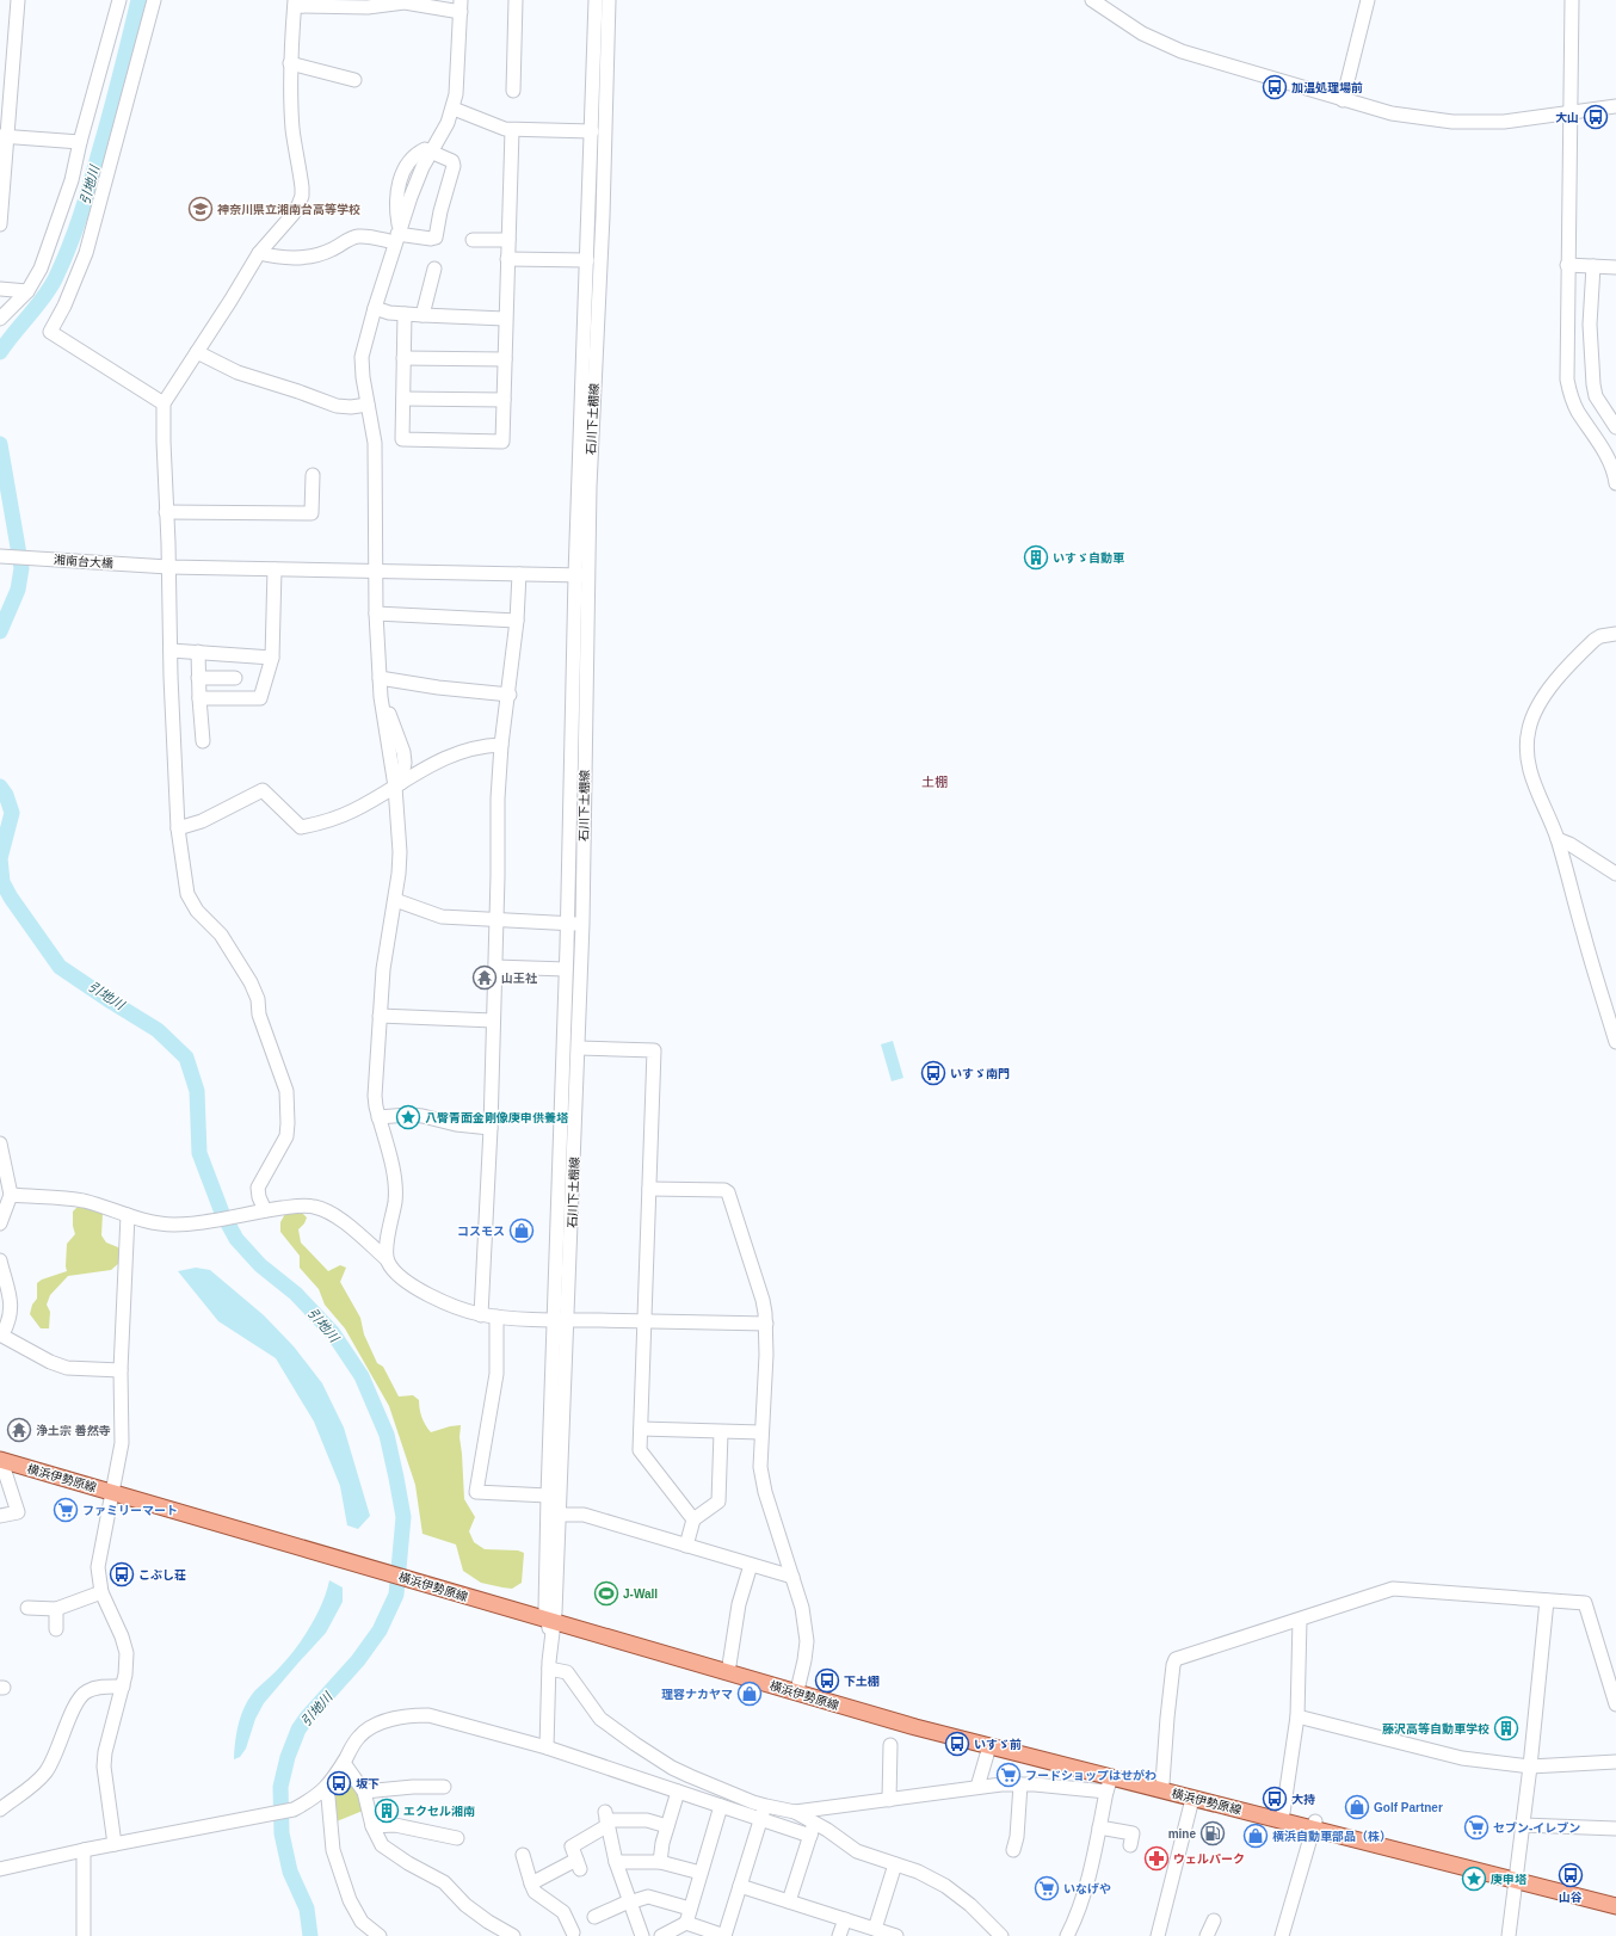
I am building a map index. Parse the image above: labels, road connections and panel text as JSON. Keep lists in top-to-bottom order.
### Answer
{
  "streets": {
    "main road": ["横浜伊勢原線"],
    "street": ["石川下土棚線", "湘南台大橋"]
  },
  "crossings": [
    ["石川下土棚線", "湘南台大橋"],
    ["石川下土棚線", "横浜伊勢原線"]
  ],
  "districts": ["土棚"],
  "water": ["引地川"],
  "places": {
    "bus stop": [
      "加温処理場前",
      "大山",
      "いすゞ南門",
      "こぶし荘",
      "下土棚",
      "いすゞ前",
      "坂下",
      "大持",
      "山谷"
    ],
    "school or university": ["神奈川県立湘南台高等学校"],
    "building": ["いすゞ自動車", "藤沢高等自動車学校", "エクセル湘南"],
    "temple": ["山王社", "浄土宗 善然寺"],
    "place": ["八臀青面金剛像庚申供養塔", "庚申塔"],
    "shop": [
      "コスモス",
      "理容ナカヤマ",
      "Golf Partner",
      "横浜自動車部品（株）"
    ],
    "supermarket": [
      "ファミリーマート",
      "フードショップはせがわ",
      "セブン-イレブン",
      "いなげや"
    ],
    "sports": ["J-Wall"],
    "fuel station": ["mine"],
    "pharmacy": ["ウェルパーク"]
  }
}
